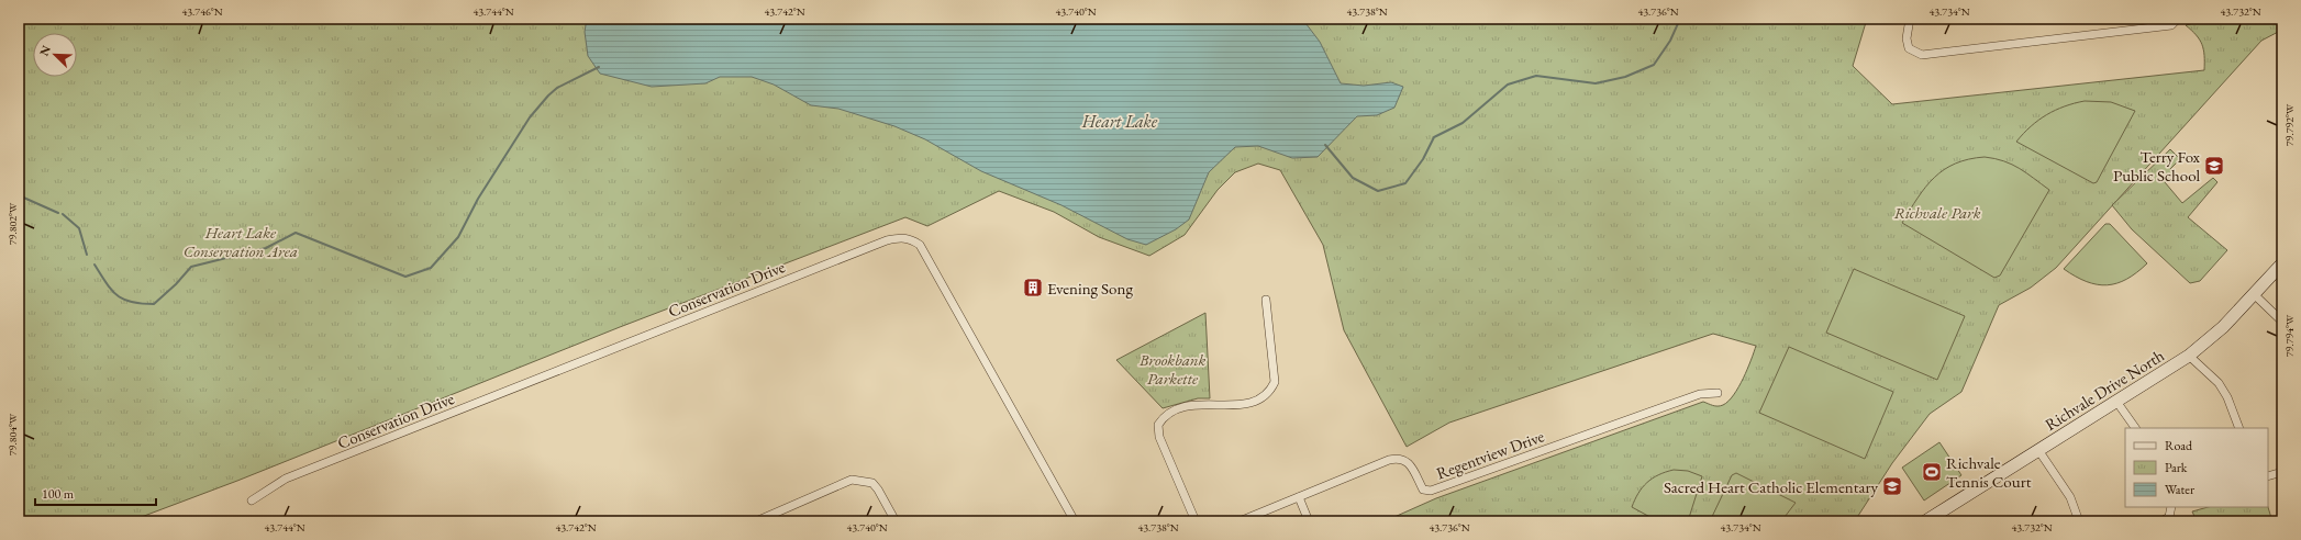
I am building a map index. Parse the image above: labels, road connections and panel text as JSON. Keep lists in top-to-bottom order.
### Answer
{
  "streets": {
    "street": ["Conservation Drive", "Richvale Drive North", "Regentview Drive"]
  },
  "water": ["Heart Lake"],
  "parks": ["Richvale Park", "Heart Lake Conservation Area", "Brookbank Parkette"],
  "places": {
    "school or university": ["Terry Fox Public School", "Sacred Heart Catholic Elementary"],
    "building": ["Evening Song"],
    "sports": ["Richvale Tennis Court"]
  },
  "legend": ["Road", "Park", "Water"],
  "scale_bar": "100 m",
  "north": "top left",
  "coordinates": [
    "43.746°N",
    "43.744°N",
    "43.742°N",
    "43.740°N",
    "43.738°N",
    "43.736°N",
    "43.734°N",
    "43.732°N",
    "79.792°W",
    "79.802°W",
    "79.794°W",
    "79.804°W"
  ]
}
